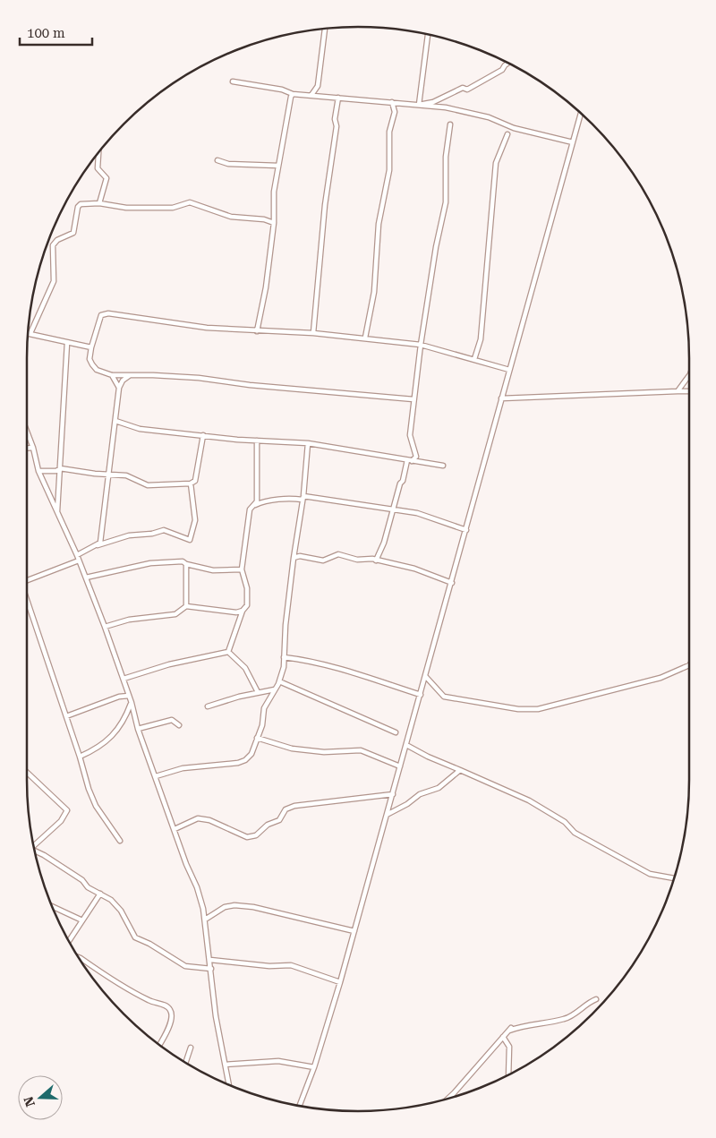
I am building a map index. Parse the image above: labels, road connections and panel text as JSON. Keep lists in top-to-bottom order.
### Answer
{
  "scale_bar": "100 m",
  "north": "left"
}
